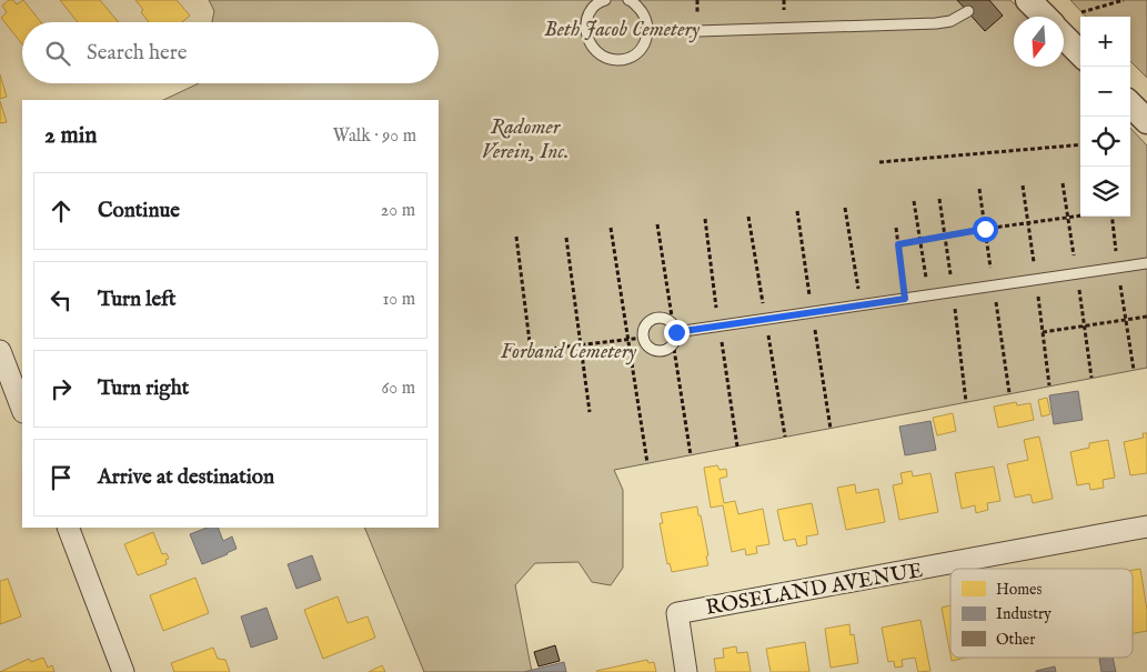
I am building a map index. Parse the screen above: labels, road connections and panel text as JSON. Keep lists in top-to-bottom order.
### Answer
{
  "streets": {
    "street": ["ROSELAND AVENUE"]
  },
  "parks": ["Beth Jacob Cemetery", "Radomer Verein, Inc.", "Forband Cemetery"],
  "legend": ["Homes", "Industry", "Other"],
  "north": "bottom",
  "page": {
    "map_buttons": ["+", "−"],
    "search": "Search here",
    "heading": ["2 min", "Walk · 90 m"],
    "list": [
      ["Continue", "20 m"],
      ["Turn left", "10 m"],
      ["Turn right", "60 m"],
      "Arrive at destination"
    ]
  }
}
